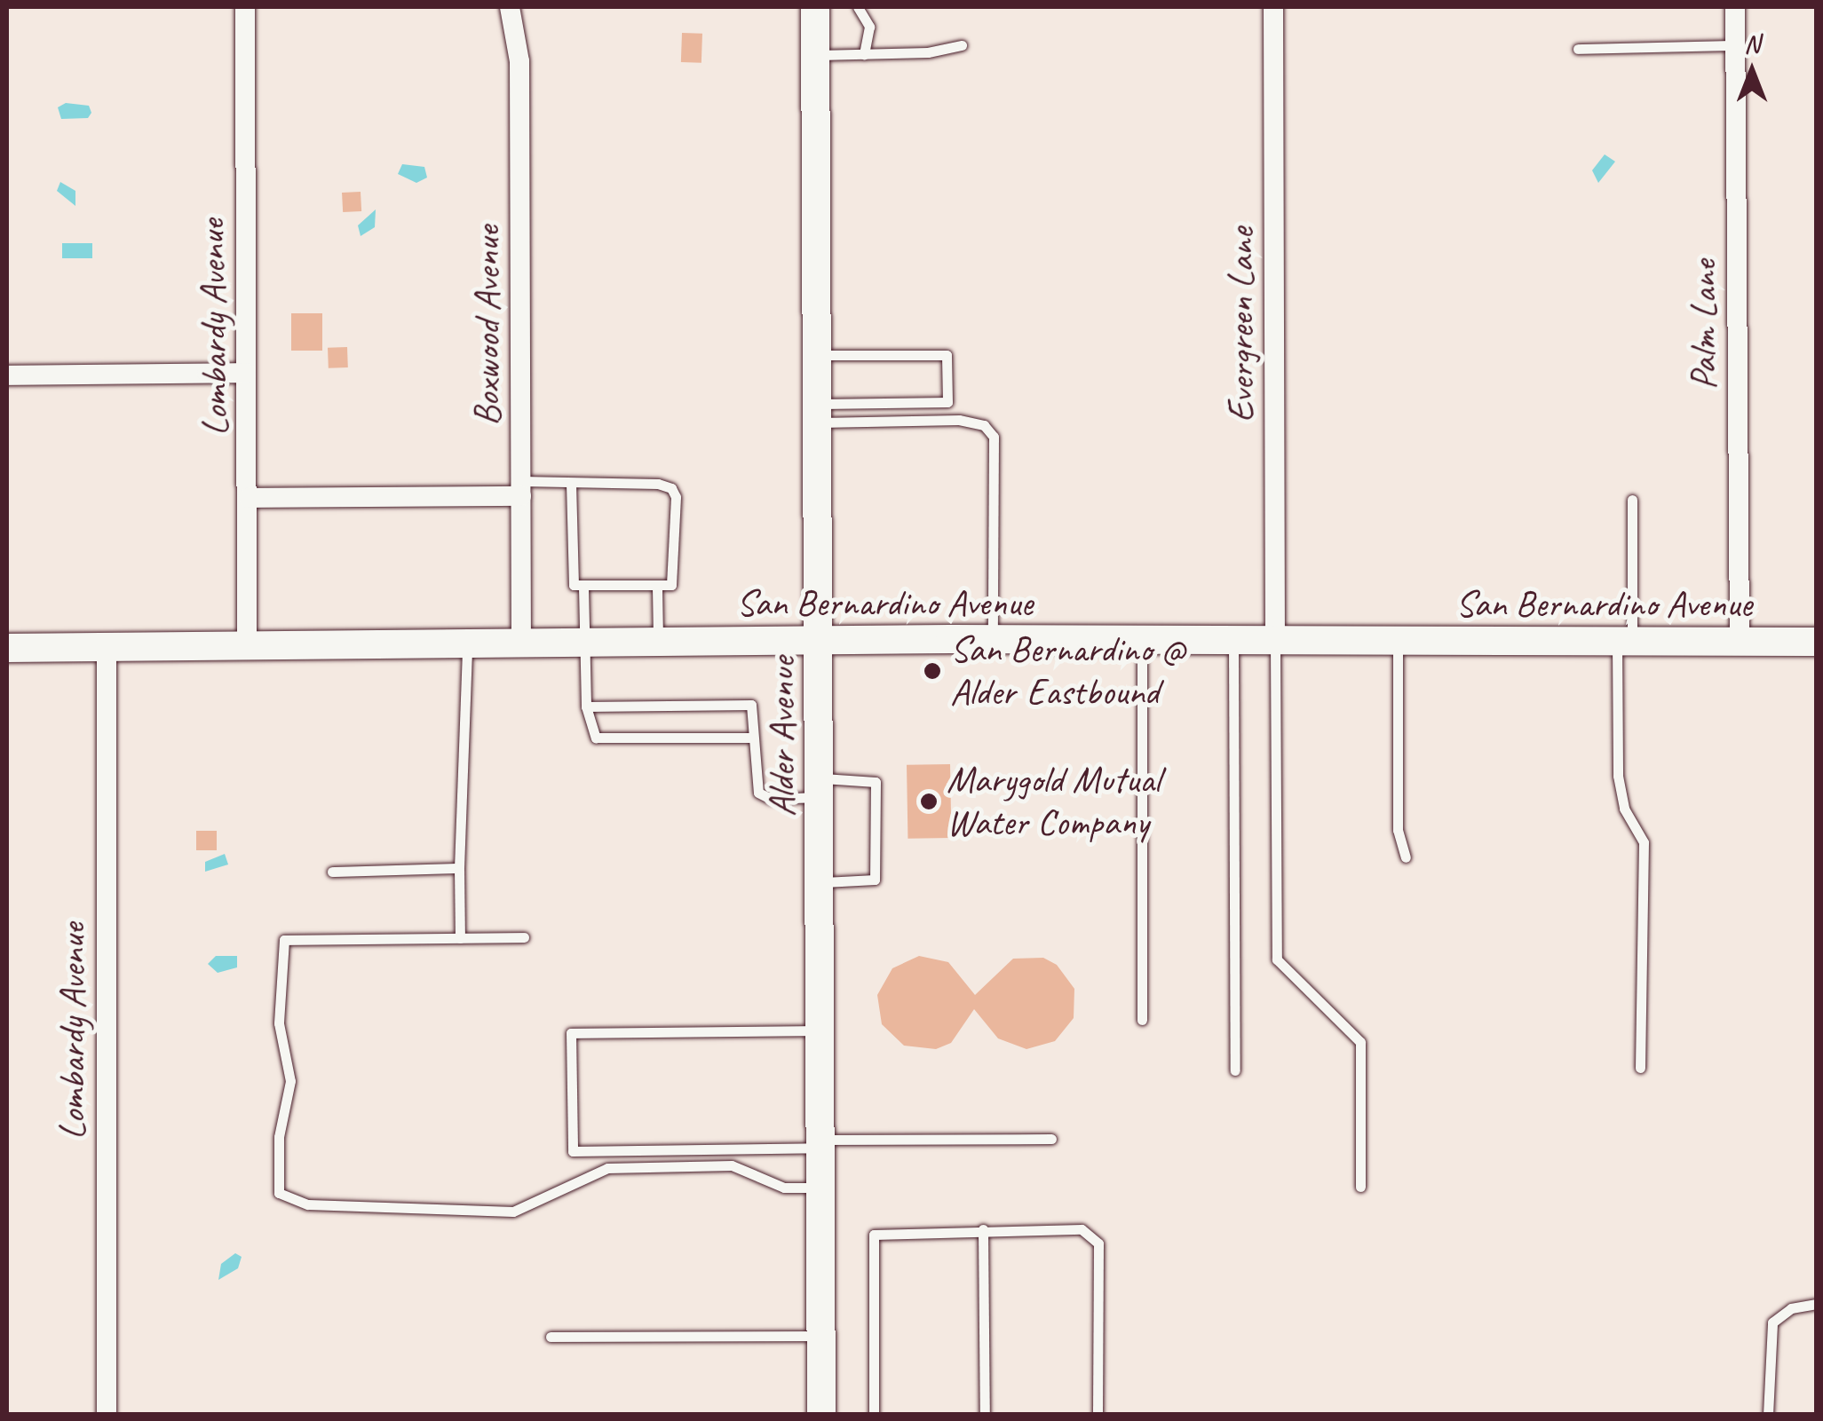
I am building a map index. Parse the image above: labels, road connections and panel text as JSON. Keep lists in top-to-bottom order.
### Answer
{
  "streets": {
    "main road": ["San Bernardino Avenue", "Alder Avenue"],
    "street": [
      "Evergreen Lane",
      "Palm Lane",
      "Boxwood Avenue",
      "Lombardy Avenue"
    ]
  },
  "crossings": [
    ["Evergreen Lane", "San Bernardino Avenue"],
    ["Palm Lane", "San Bernardino Avenue"],
    ["Boxwood Avenue", "San Bernardino Avenue"],
    ["Lombardy Avenue", "San Bernardino Avenue"],
    ["San Bernardino Avenue", "Alder Avenue"]
  ],
  "places": ["San Bernardino @ Alder Eastbound", "Marygold Mutual Water Company"],
  "north": "top"
}
